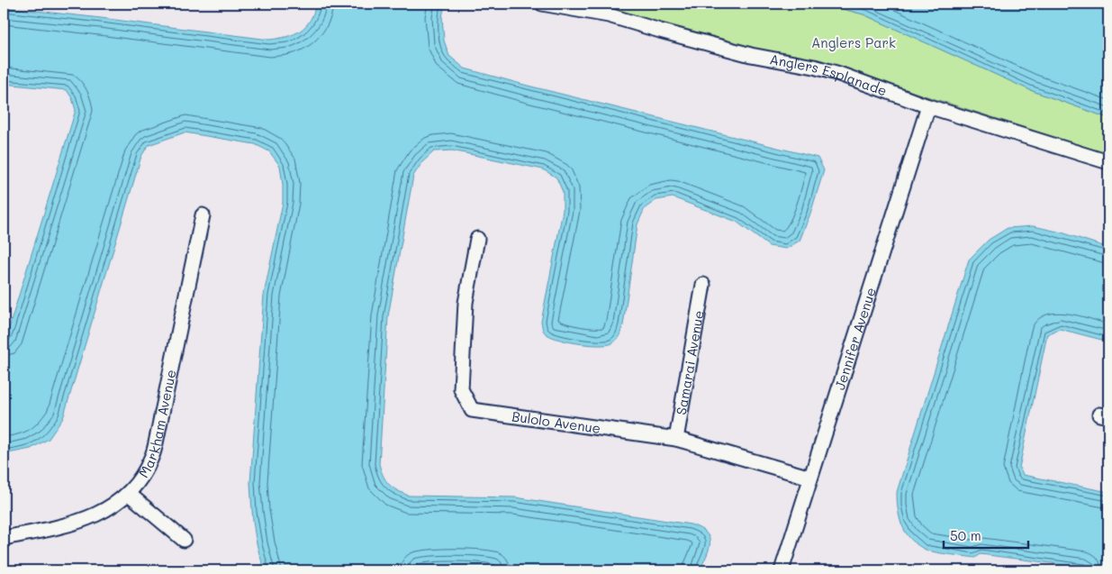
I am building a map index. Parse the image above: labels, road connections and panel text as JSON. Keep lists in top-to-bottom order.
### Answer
{
  "streets": {
    "street": [
      "Anglers Esplanade",
      "Jennifer Avenue",
      "Samarai Avenue",
      "Bulolo Avenue",
      "Markham Avenue"
    ]
  },
  "crossings": [
    ["Anglers Esplanade", "Jennifer Avenue"],
    ["Jennifer Avenue", "Bulolo Avenue"],
    ["Samarai Avenue", "Bulolo Avenue"]
  ],
  "parks": ["Anglers Park"],
  "scale_bar": "50 m"
}
